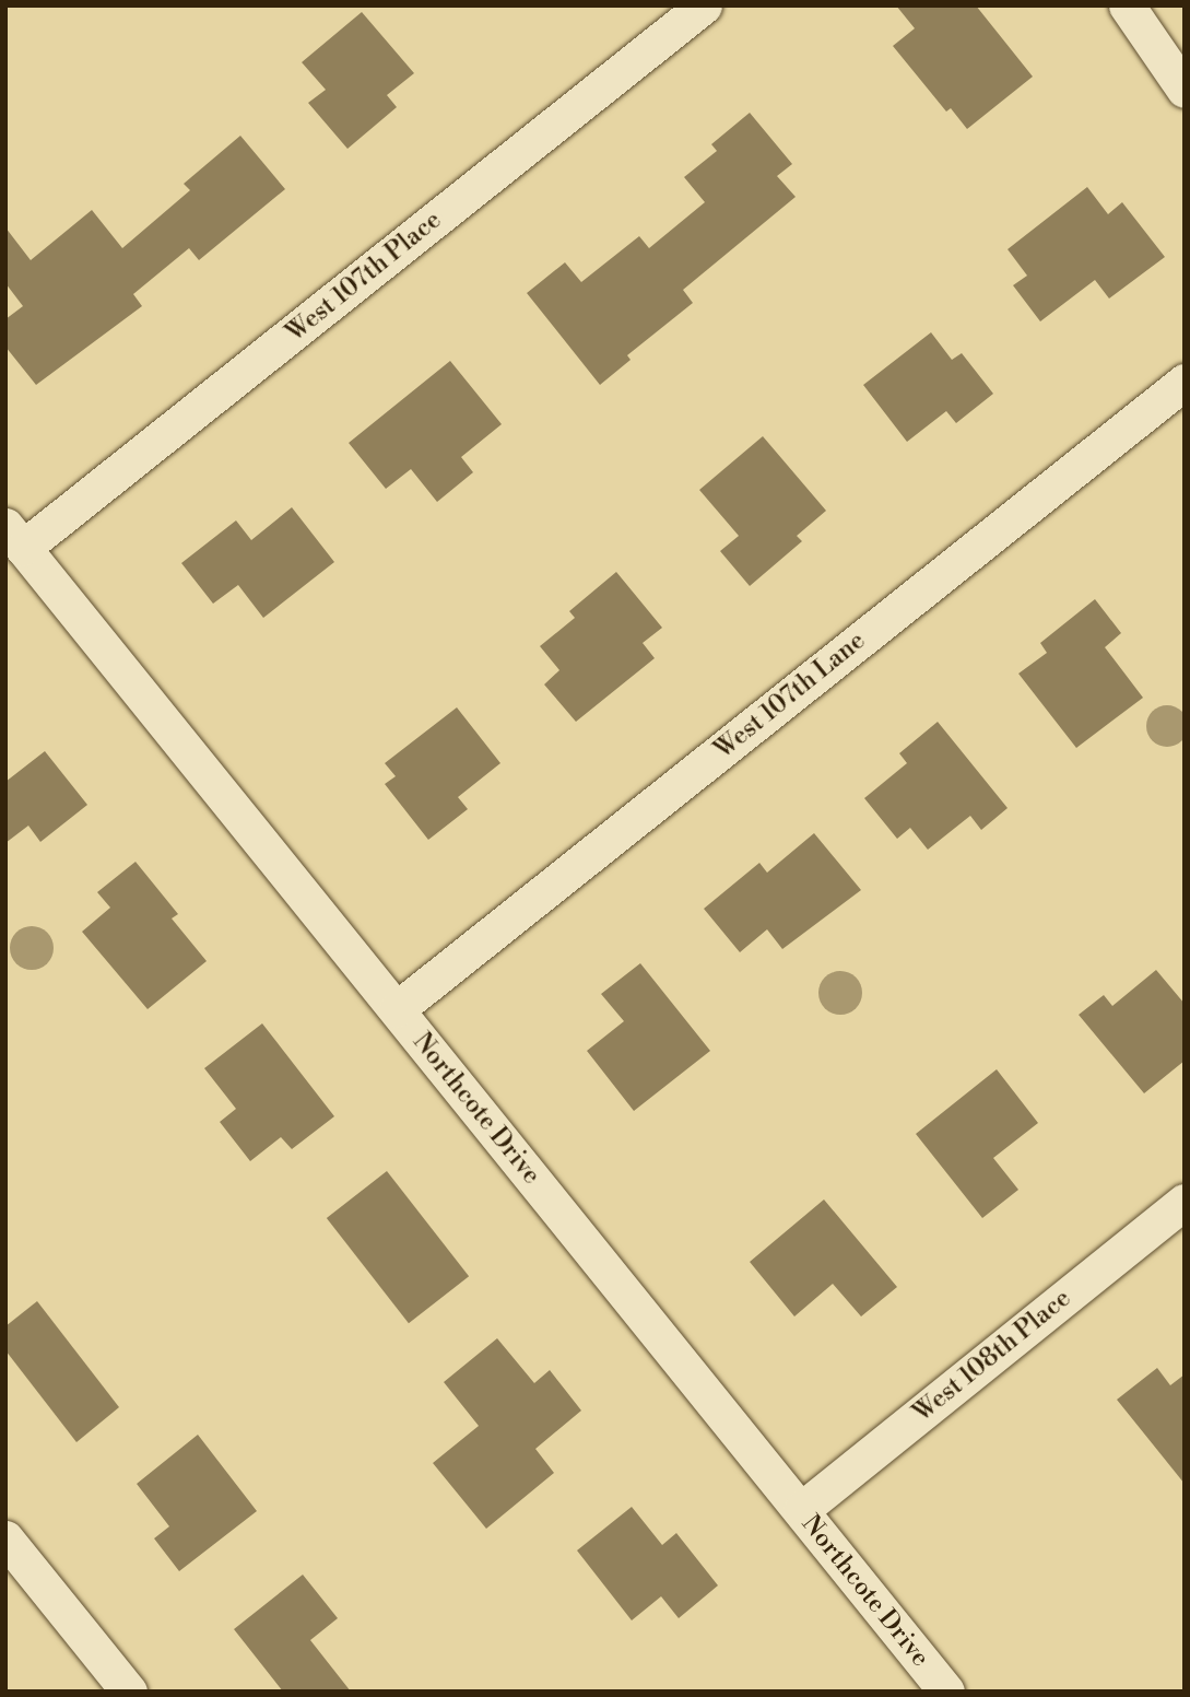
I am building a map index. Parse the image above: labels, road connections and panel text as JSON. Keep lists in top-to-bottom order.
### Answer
{
  "streets": {
    "street": [
      "West 107th Place",
      "West 107th Lane",
      "Northcote Drive",
      "West 108th Place"
    ]
  },
  "crossings": [
    ["West 107th Place", "Northcote Drive"],
    ["West 107th Lane", "Northcote Drive"],
    ["Northcote Drive", "West 108th Place"]
  ]
}
